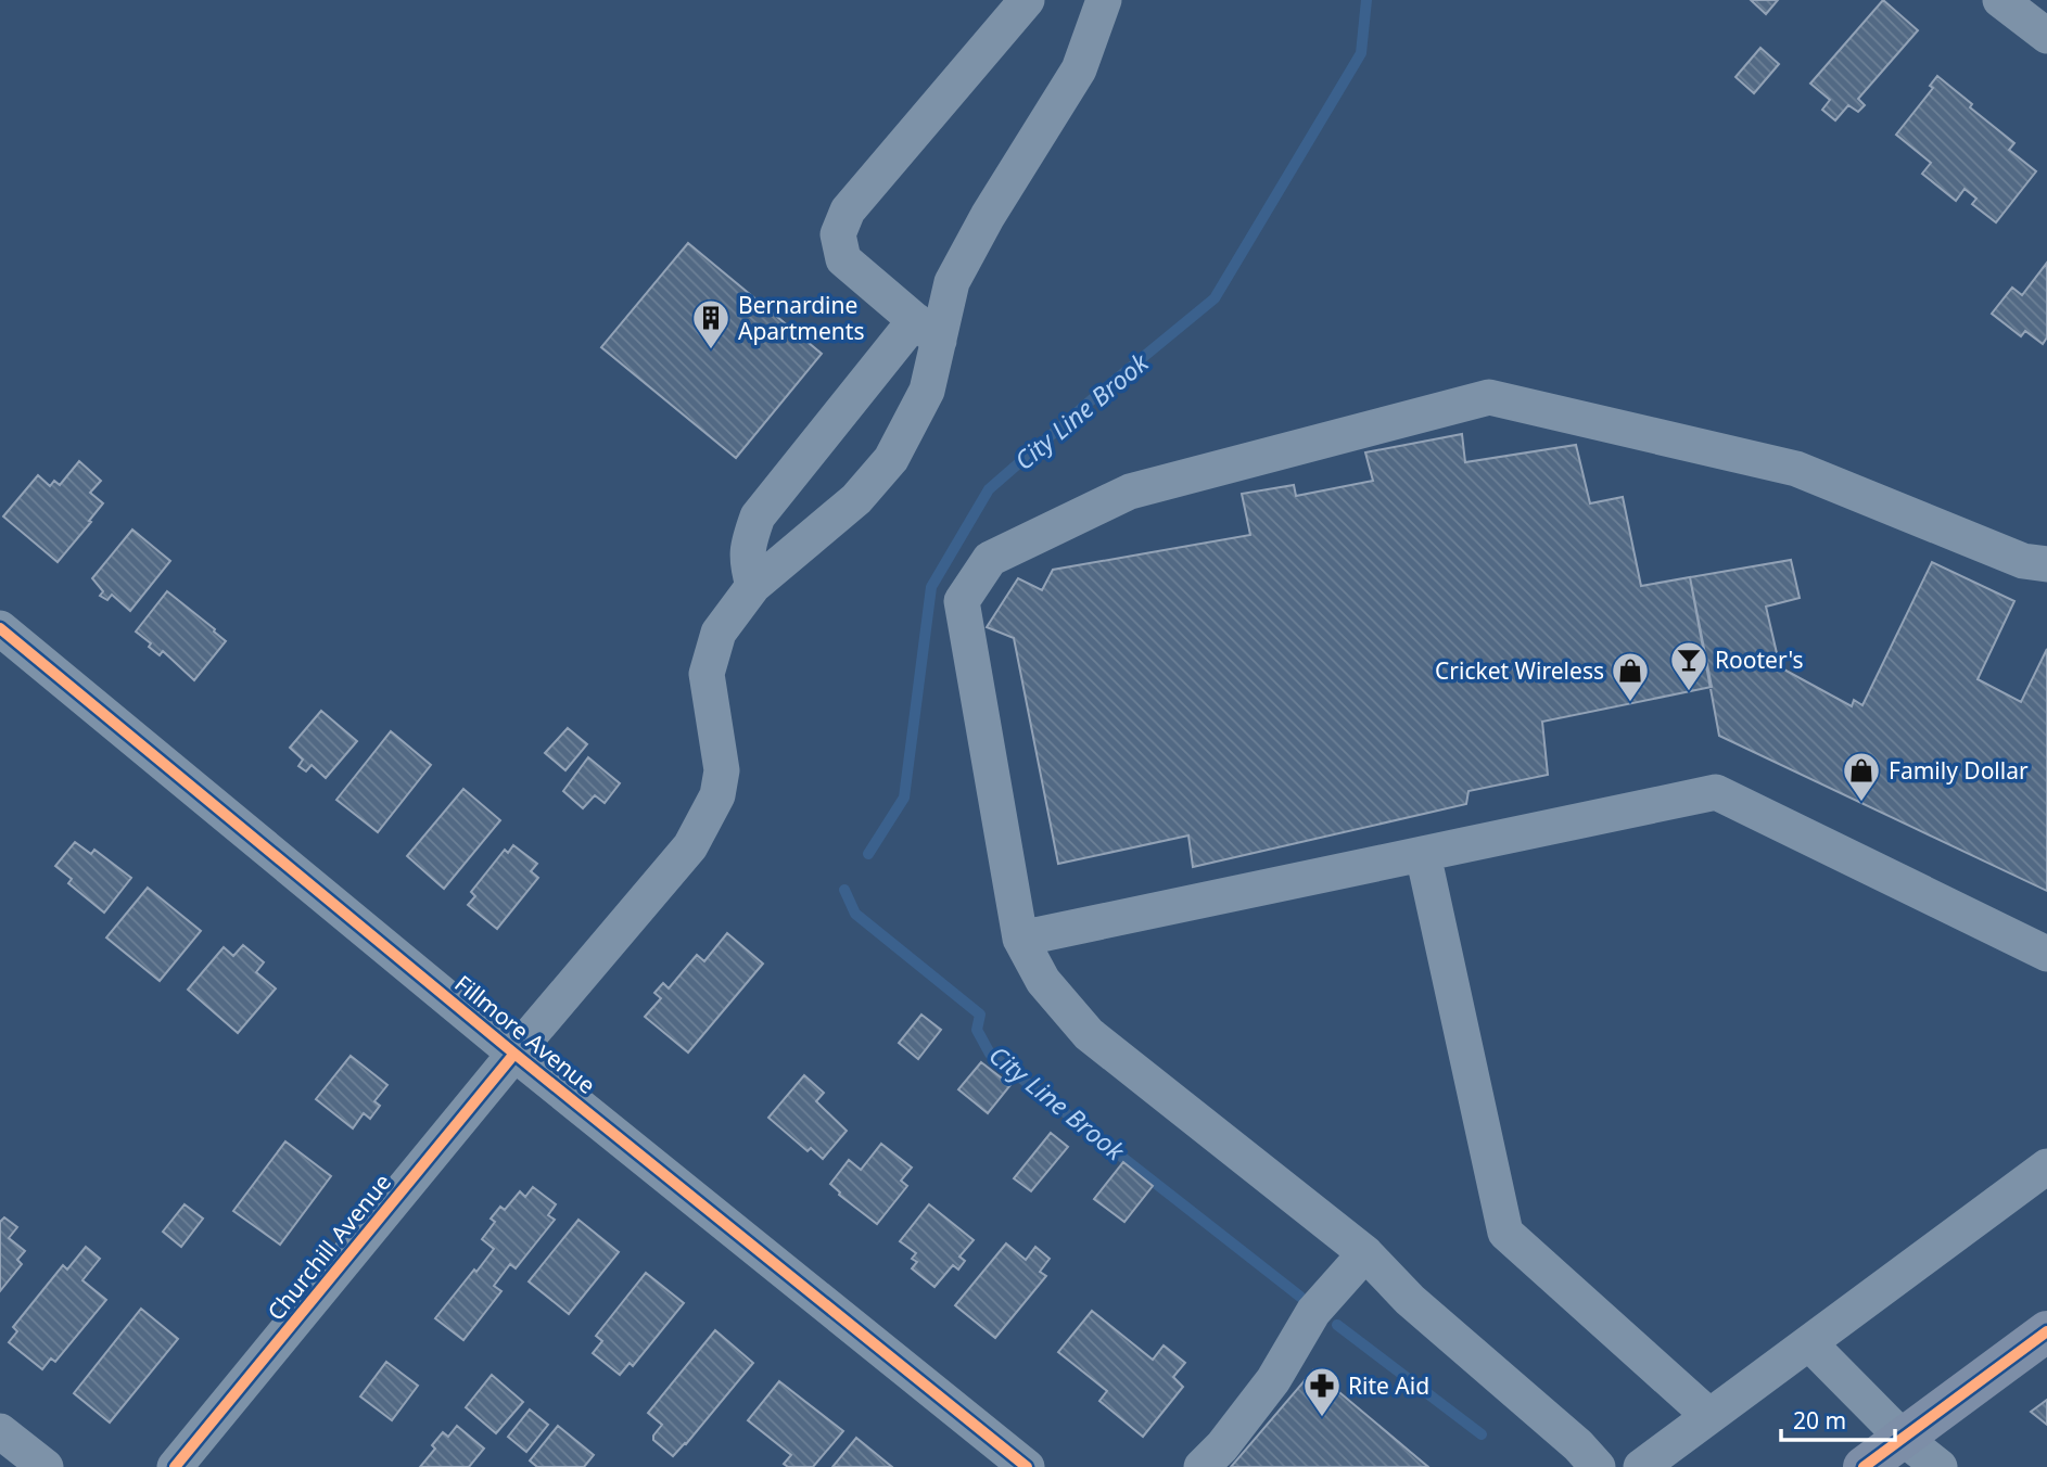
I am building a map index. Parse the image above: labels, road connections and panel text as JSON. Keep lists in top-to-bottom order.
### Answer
{
  "streets": {
    "street": ["Fillmore Avenue", "Churchill Avenue"]
  },
  "crossings": [
    ["Fillmore Avenue", "Churchill Avenue"]
  ],
  "water": ["City Line Brook"],
  "places": {
    "building": ["Bernardine Apartments"],
    "bar": ["Rooter's"],
    "shop": ["Cricket Wireless", "Family Dollar"],
    "pharmacy": ["Rite Aid"]
  },
  "scale_bar": "20 m"
}
